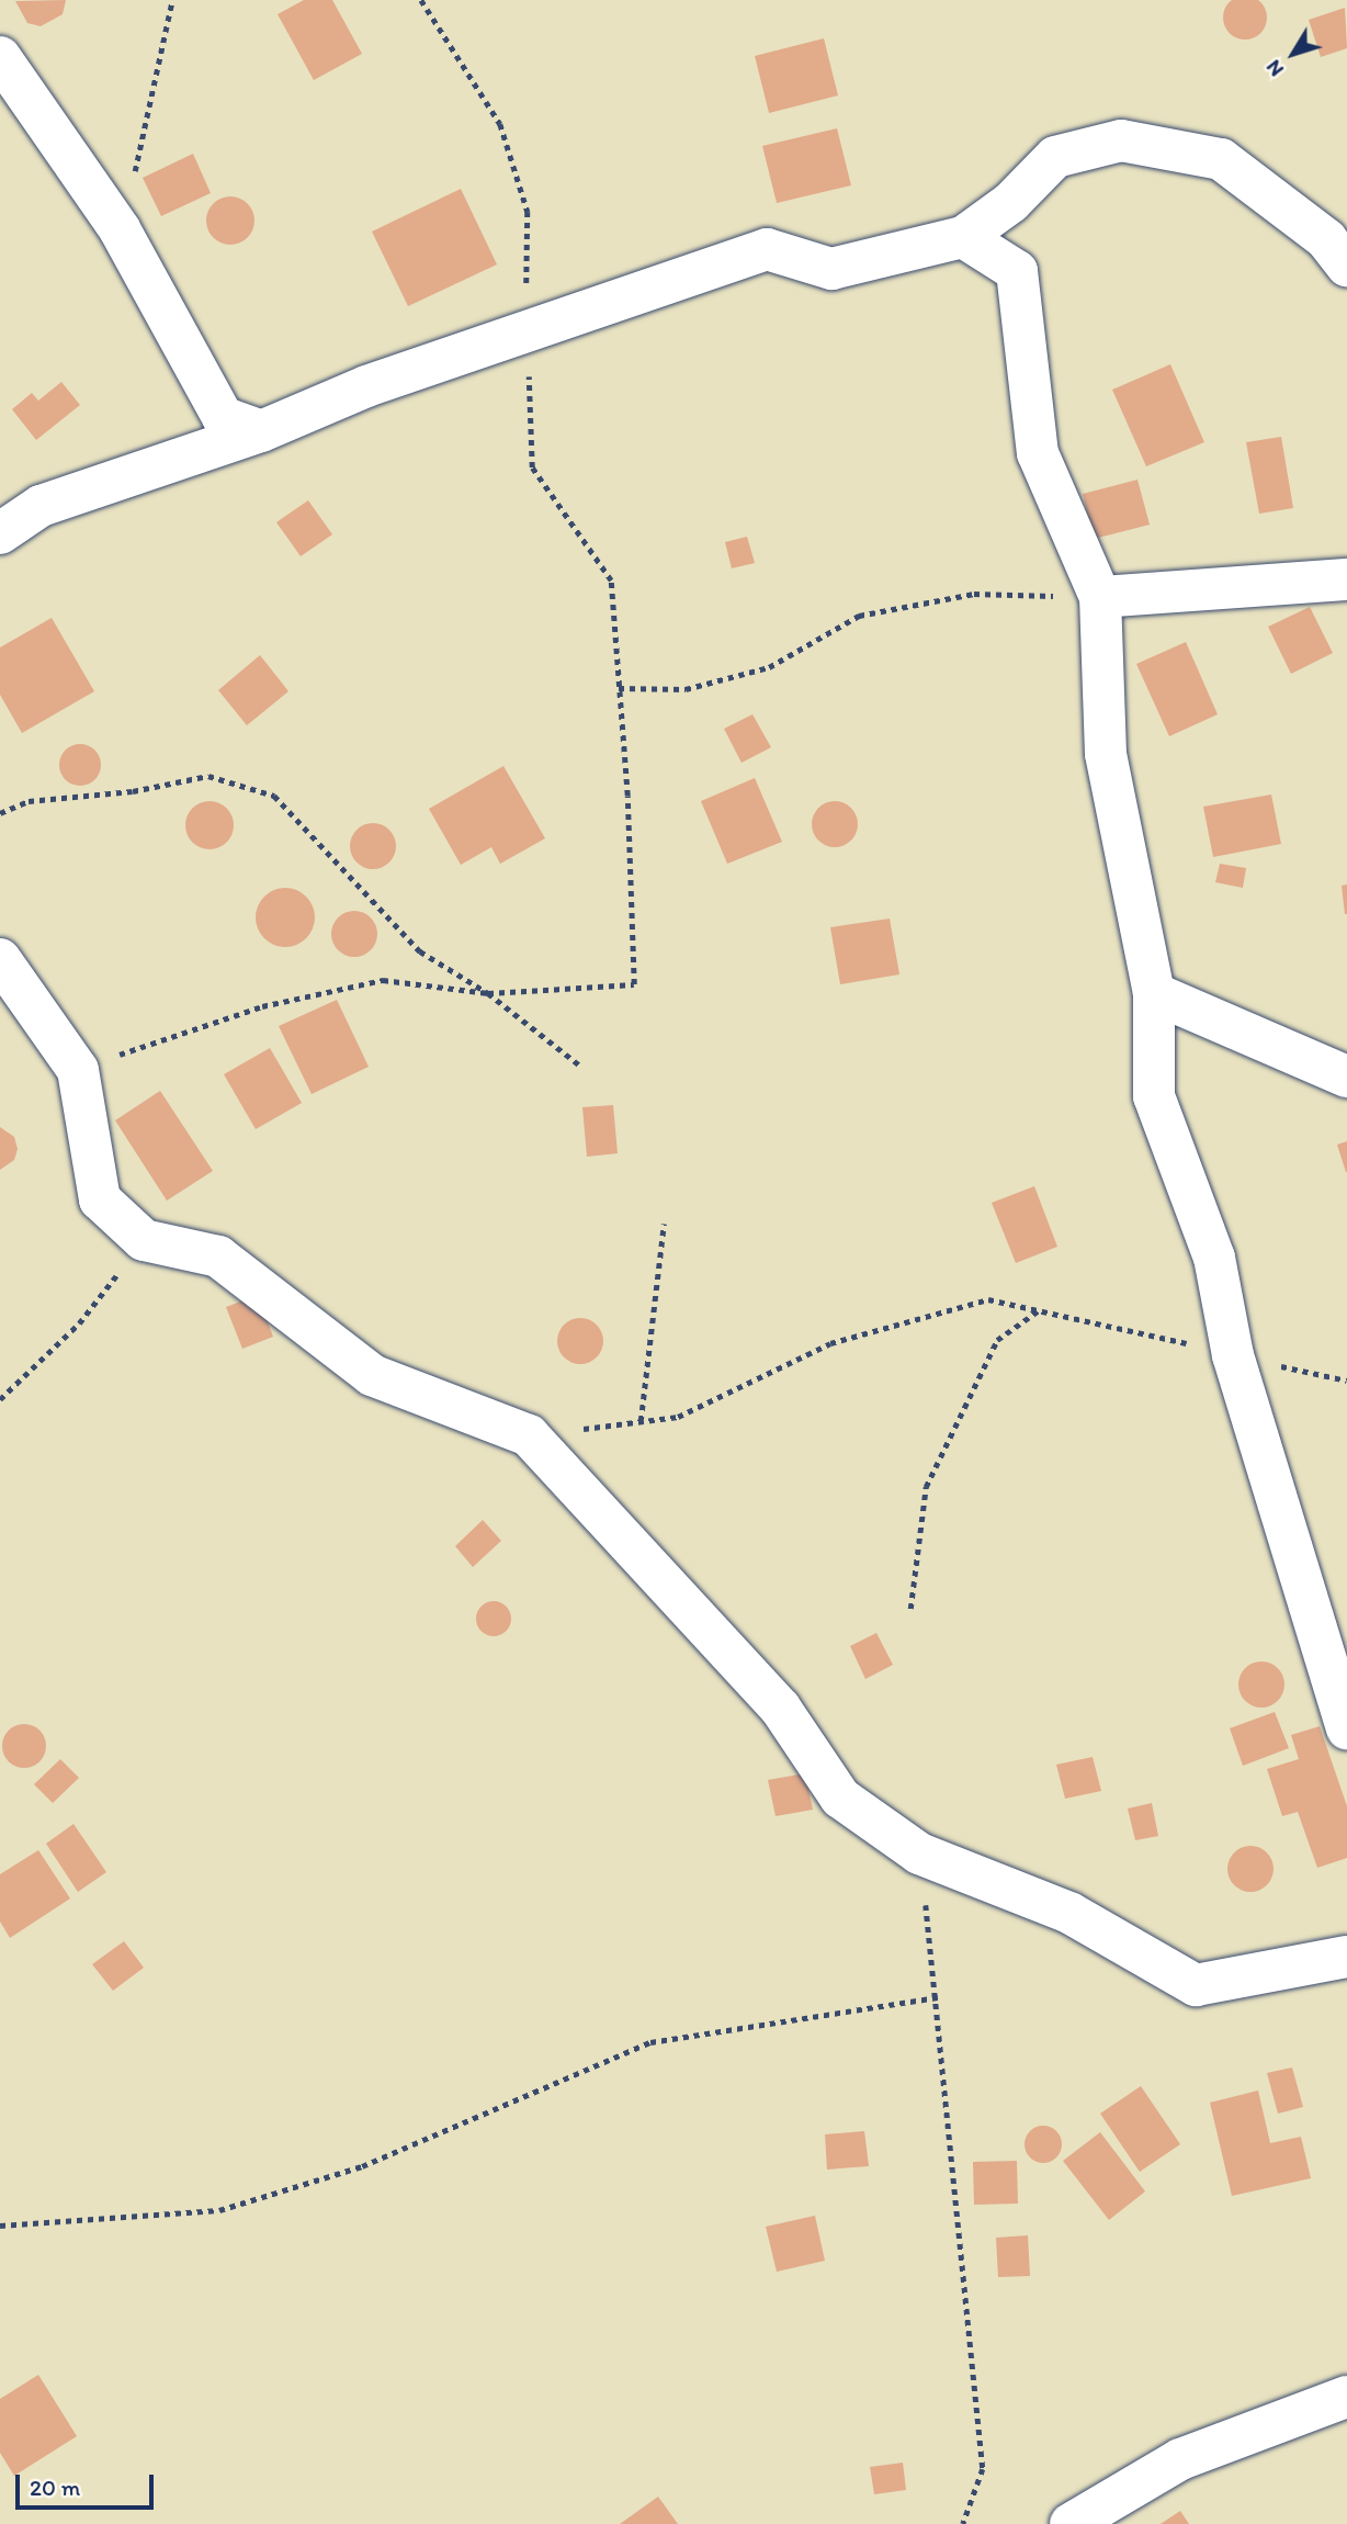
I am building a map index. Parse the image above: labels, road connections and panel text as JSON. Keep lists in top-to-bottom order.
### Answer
{
  "scale_bar": "20 m",
  "north": "bottom left"
}
